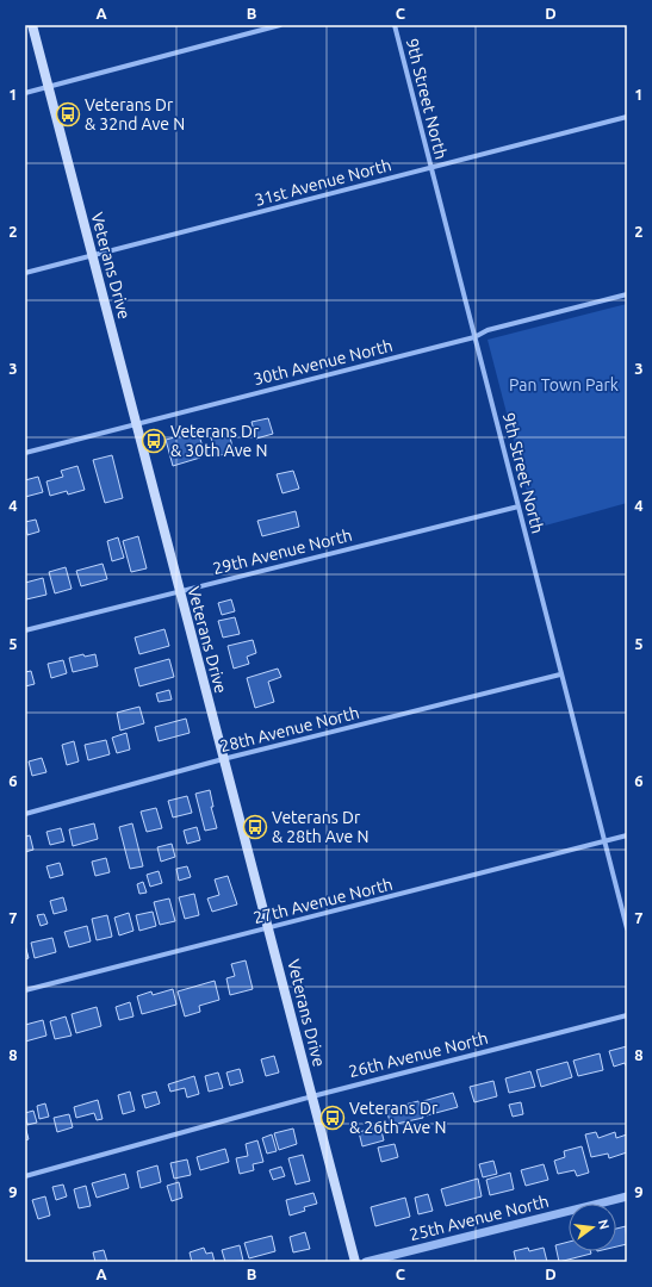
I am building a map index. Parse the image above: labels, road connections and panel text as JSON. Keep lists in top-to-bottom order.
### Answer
{
  "streets": {
    "main road": ["Veterans Drive"],
    "street": [
      "9th Street North",
      "31st Avenue North",
      "30th Avenue North",
      "29th Avenue North",
      "28th Avenue North",
      "27th Avenue North",
      "26th Avenue North",
      "25th Avenue North"
    ]
  },
  "crossings": [
    ["9th Street North", "31st Avenue North"],
    ["9th Street North", "30th Avenue North"],
    ["9th Street North", "29th Avenue North"],
    ["9th Street North", "28th Avenue North"],
    ["9th Street North", "27th Avenue North"],
    ["31st Avenue North", "Veterans Drive"],
    ["Veterans Drive", "30th Avenue North"],
    ["Veterans Drive", "29th Avenue North"],
    ["Veterans Drive", "28th Avenue North"],
    ["Veterans Drive", "27th Avenue North"],
    ["Veterans Drive", "26th Avenue North"]
  ],
  "parks": ["Pan Town Park"],
  "places": {
    "bus stop": [
      "Veterans Dr & 32nd Ave N",
      "Veterans Dr & 30th Ave N",
      "Veterans Dr & 28th Ave N",
      "Veterans Dr & 26th Ave N"
    ]
  },
  "north": "right",
  "grid": {
    "columns": [
      "A",
      "B",
      "C",
      "D"
    ],
    "rows": [
      "1",
      "2",
      "3",
      "4",
      "5",
      "6",
      "7",
      "8",
      "9"
    ]
  }
}
